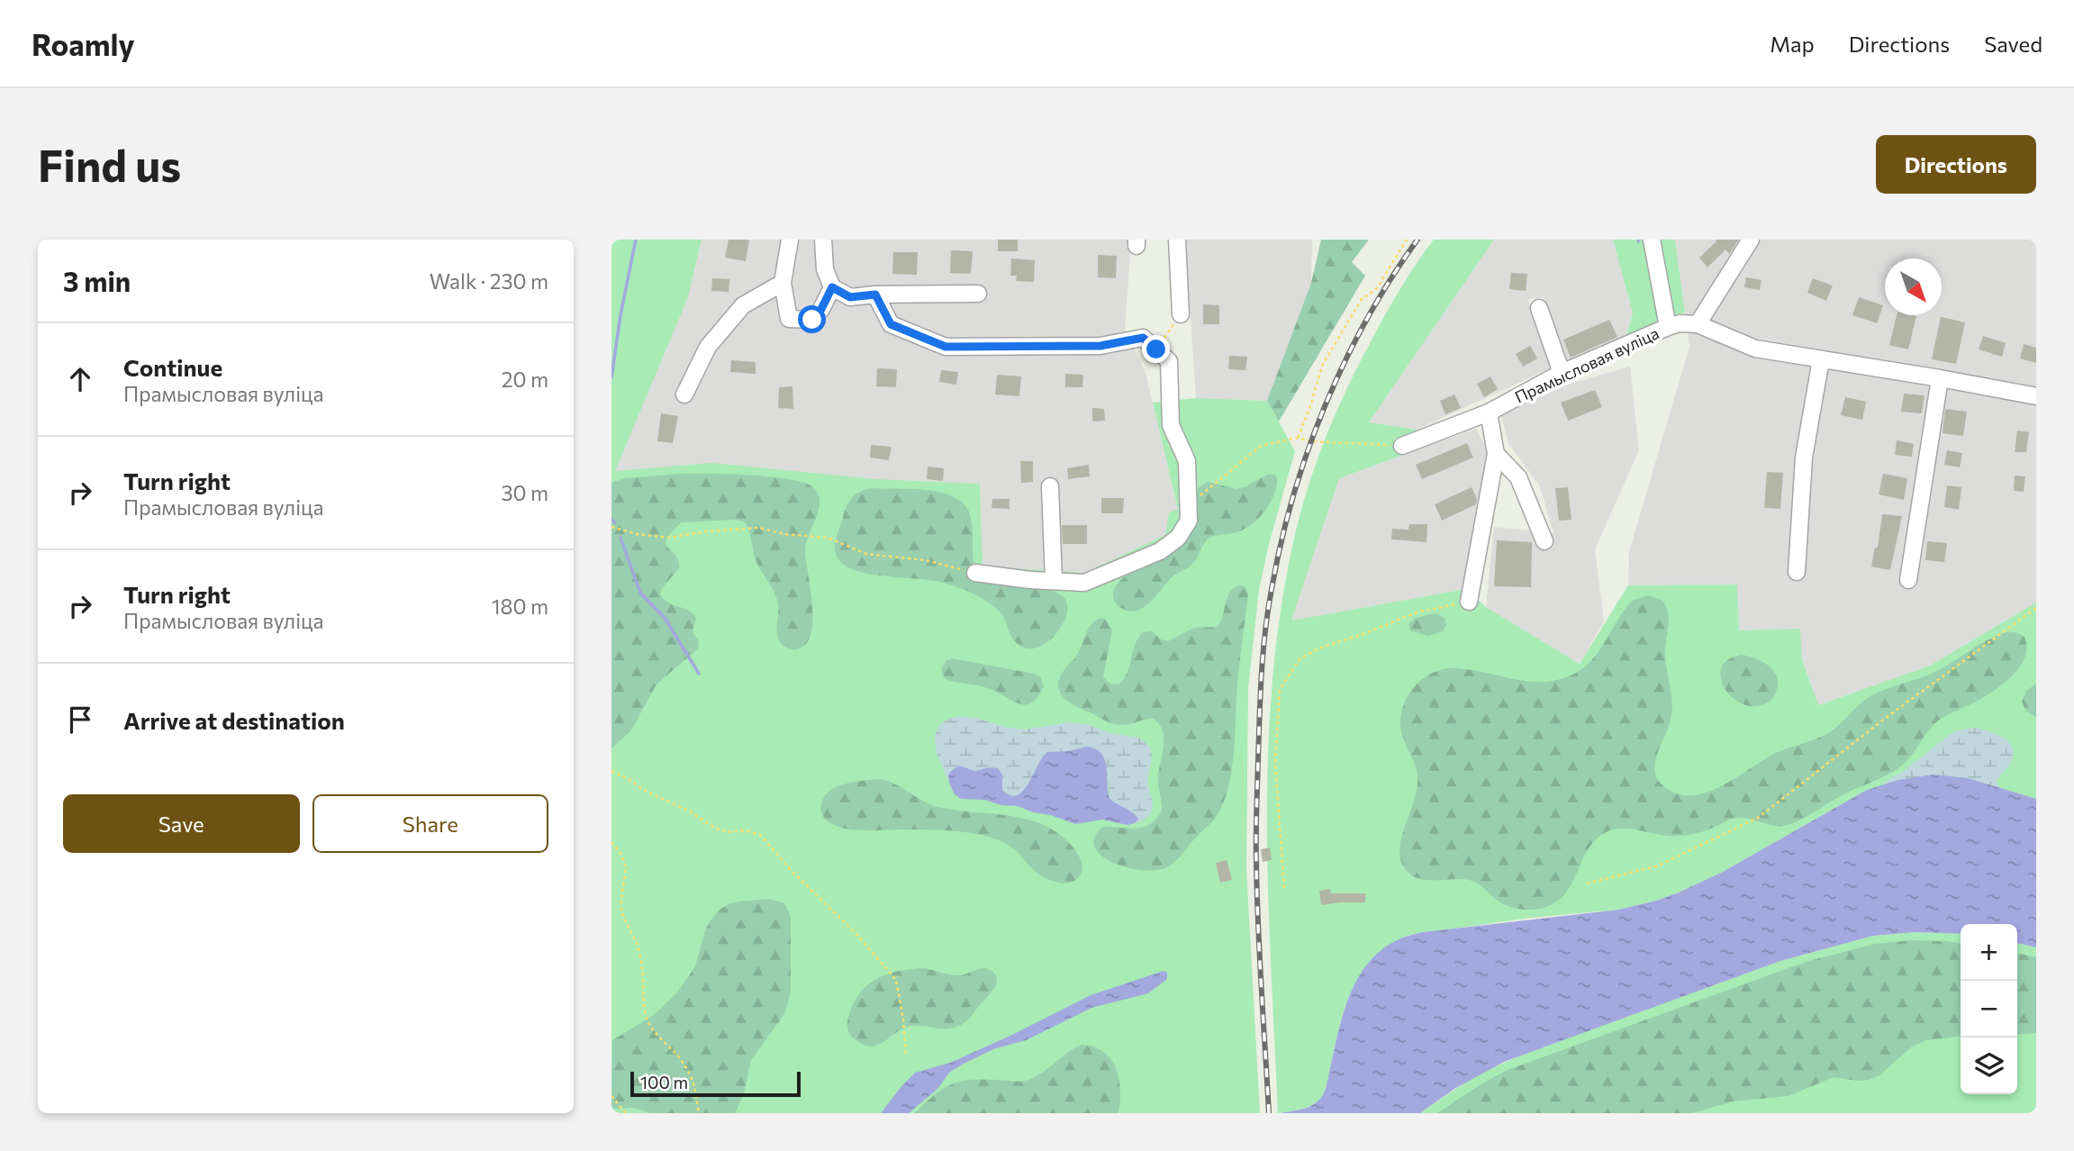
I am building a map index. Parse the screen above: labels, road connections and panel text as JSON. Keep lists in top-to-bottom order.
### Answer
{
  "streets": {
    "street": ["Прамысловая вуліца"]
  },
  "scale_bar": "100 m",
  "north": "bottom right",
  "page": {
    "header": "Roamly",
    "nav": ["Map", "Directions", "Saved"],
    "buttons": [
      "Directions",
      ["Save", "Share"]
    ],
    "title": "Find us",
    "heading": ["3 min", "Walk · 230 m"],
    "list": [
      ["Continue", "Прамысловая вуліца", "20 m"],
      ["Turn right", "Прамысловая вуліца", "30 m"],
      ["Turn right", "Прамысловая вуліца", "180 m"],
      "Arrive at destination"
    ],
    "map_buttons": ["+", "−"],
    "scale": "100 m"
  }
}
